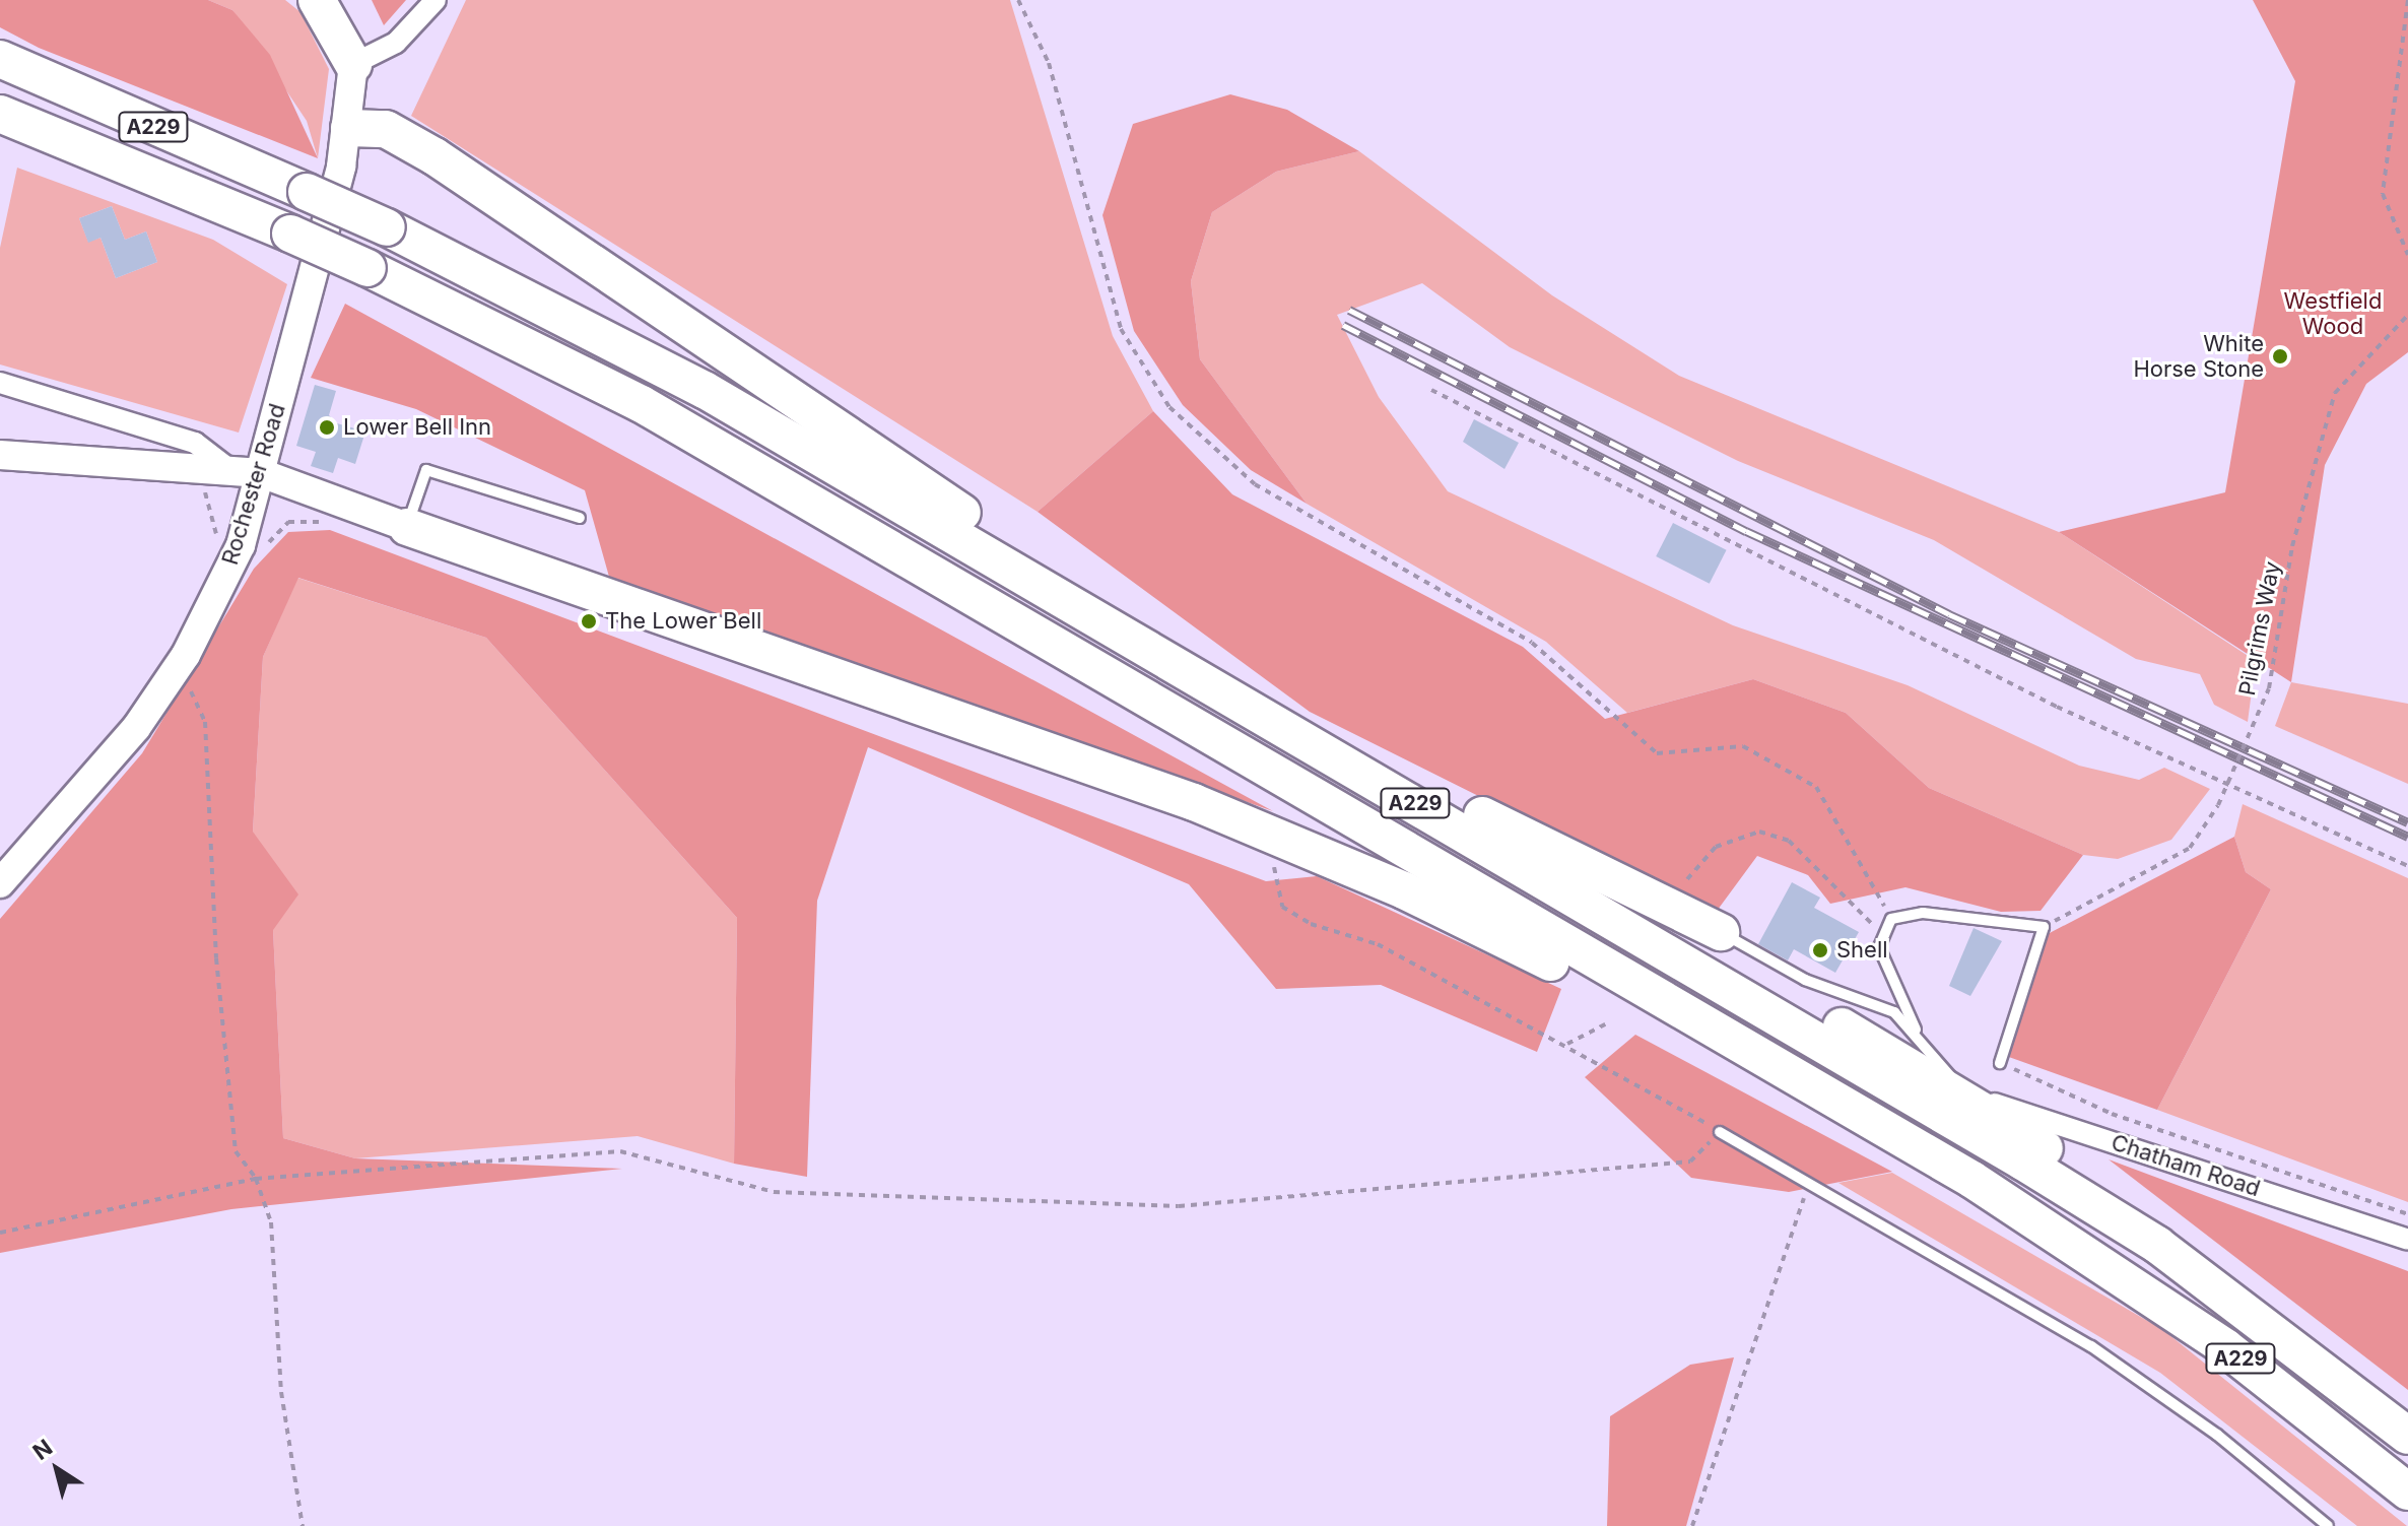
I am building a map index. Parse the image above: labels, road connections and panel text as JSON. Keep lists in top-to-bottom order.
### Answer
{
  "streets": {
    "highway": ["A229"],
    "street": ["Rochester Road", "Chatham Road"],
    "path": ["Pilgrims Way"]
  },
  "parks": ["Westfield Wood"],
  "places": [
    "White Horse Stone",
    "Lower Bell Inn",
    "The Lower Bell",
    "Shell"
  ],
  "north": "top left"
}
